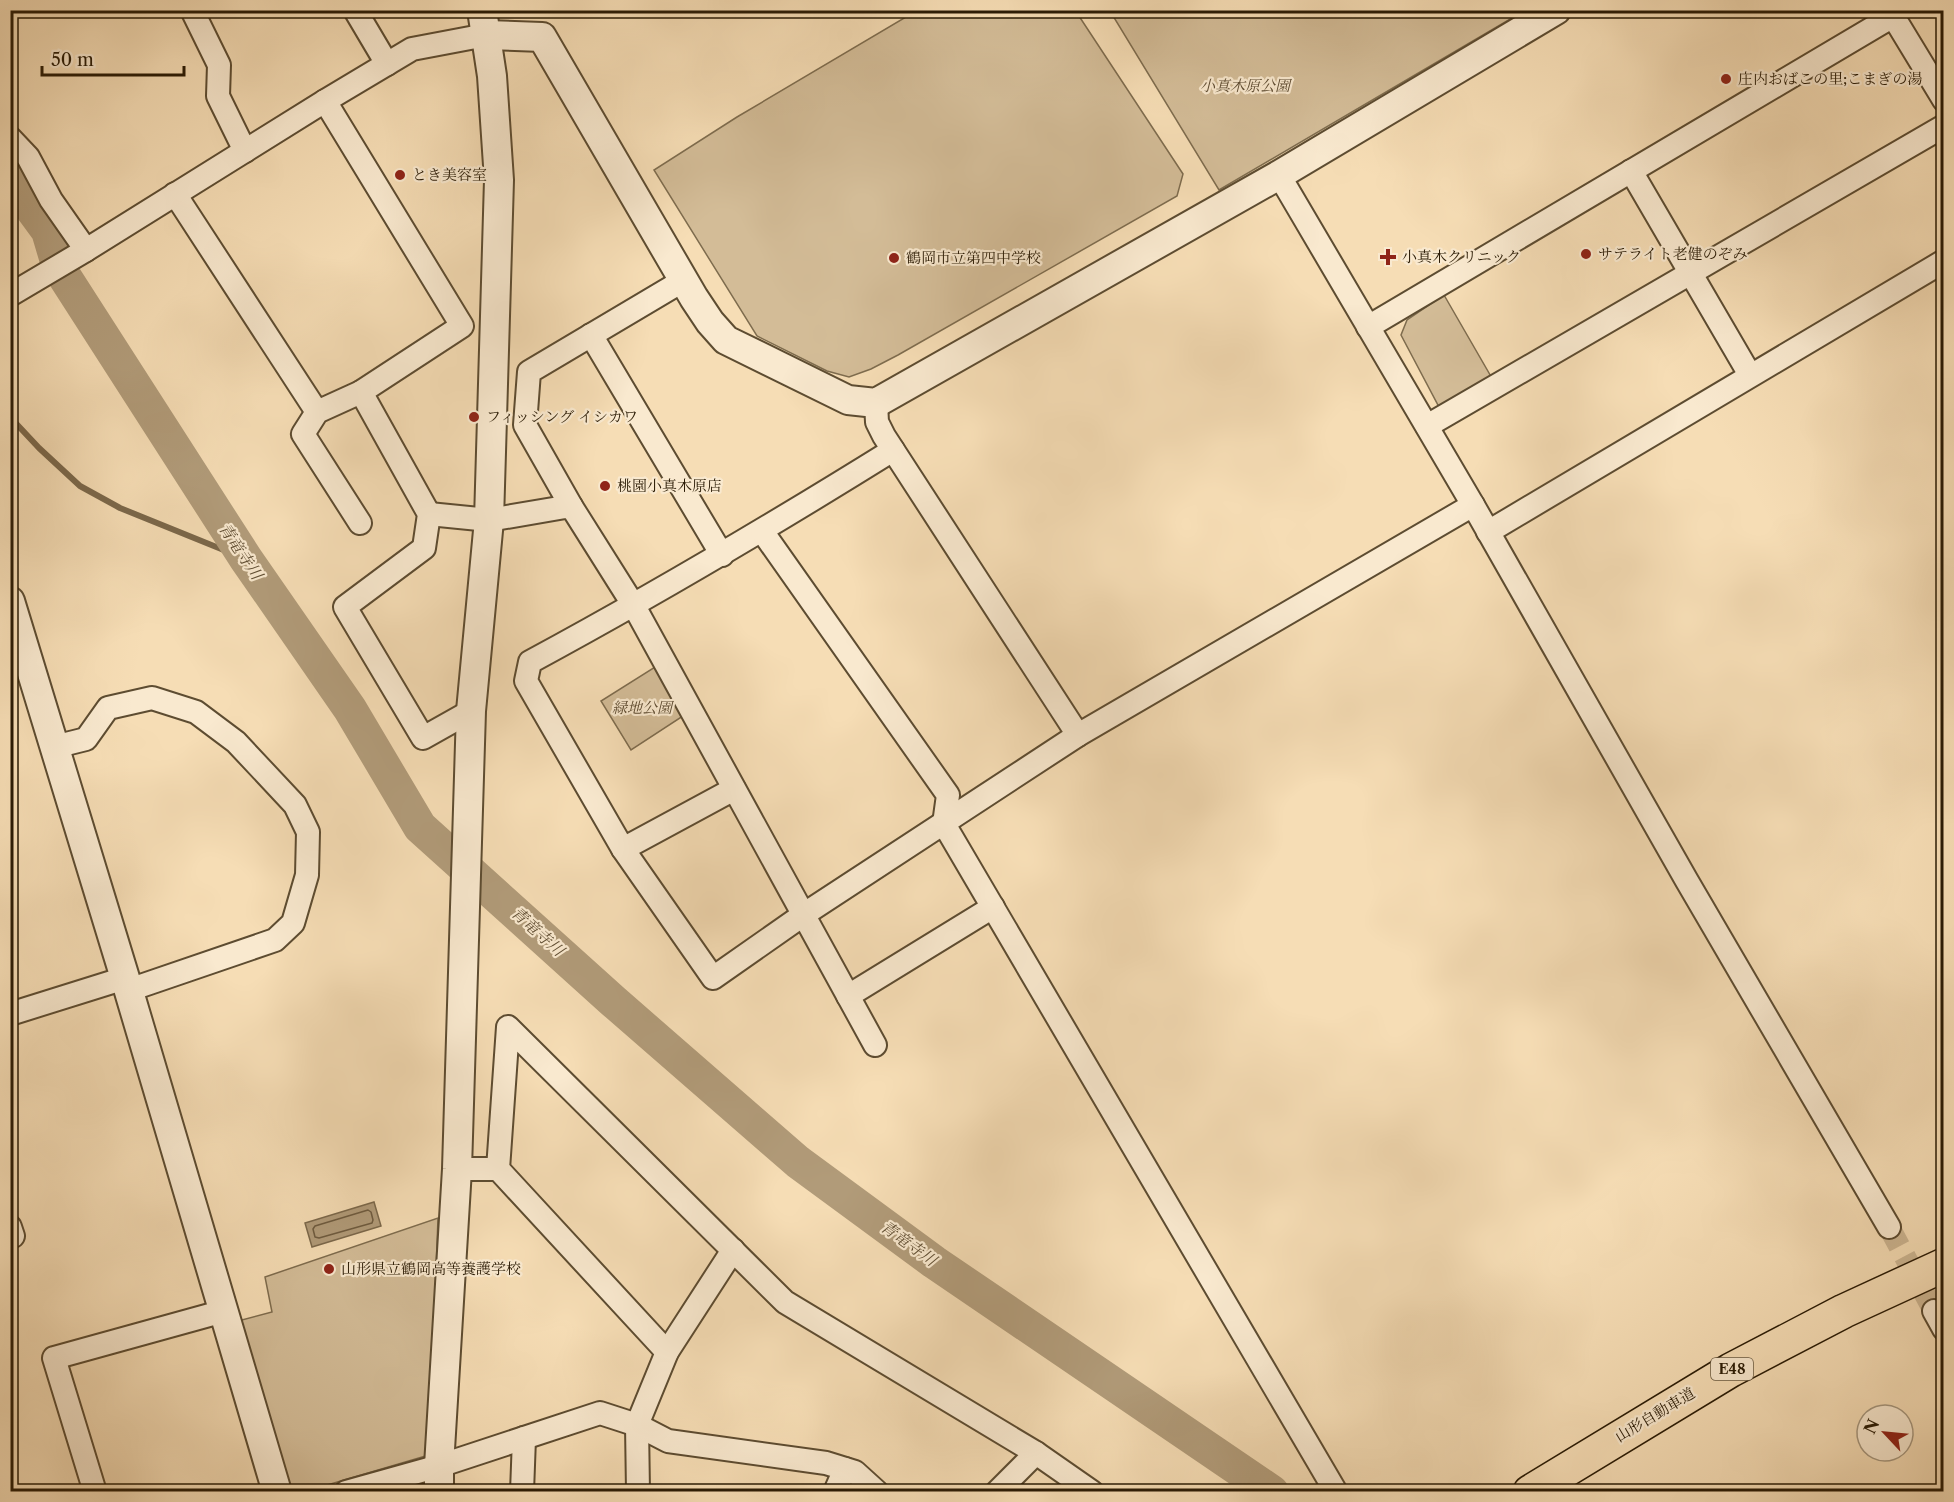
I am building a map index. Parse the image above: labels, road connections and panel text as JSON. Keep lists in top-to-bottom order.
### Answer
{
  "streets": {
    "highway": ["E48", "山形自動車道"]
  },
  "water": ["青竜寺川"],
  "parks": ["小真木原公園", "緑地公園"],
  "places": {
    "other": [
      "庄内おばこの里;こまぎの湯",
      "とき美容室",
      "サテライト老健のぞみ",
      "鶴岡市立第四中学校",
      "フィッシング イシカワ",
      "桃園小真木原店",
      "山形県立鶴岡高等養護学校"
    ],
    "health": ["小真木クリニック"]
  },
  "scale_bar": "50 m",
  "north": "top left"
}
